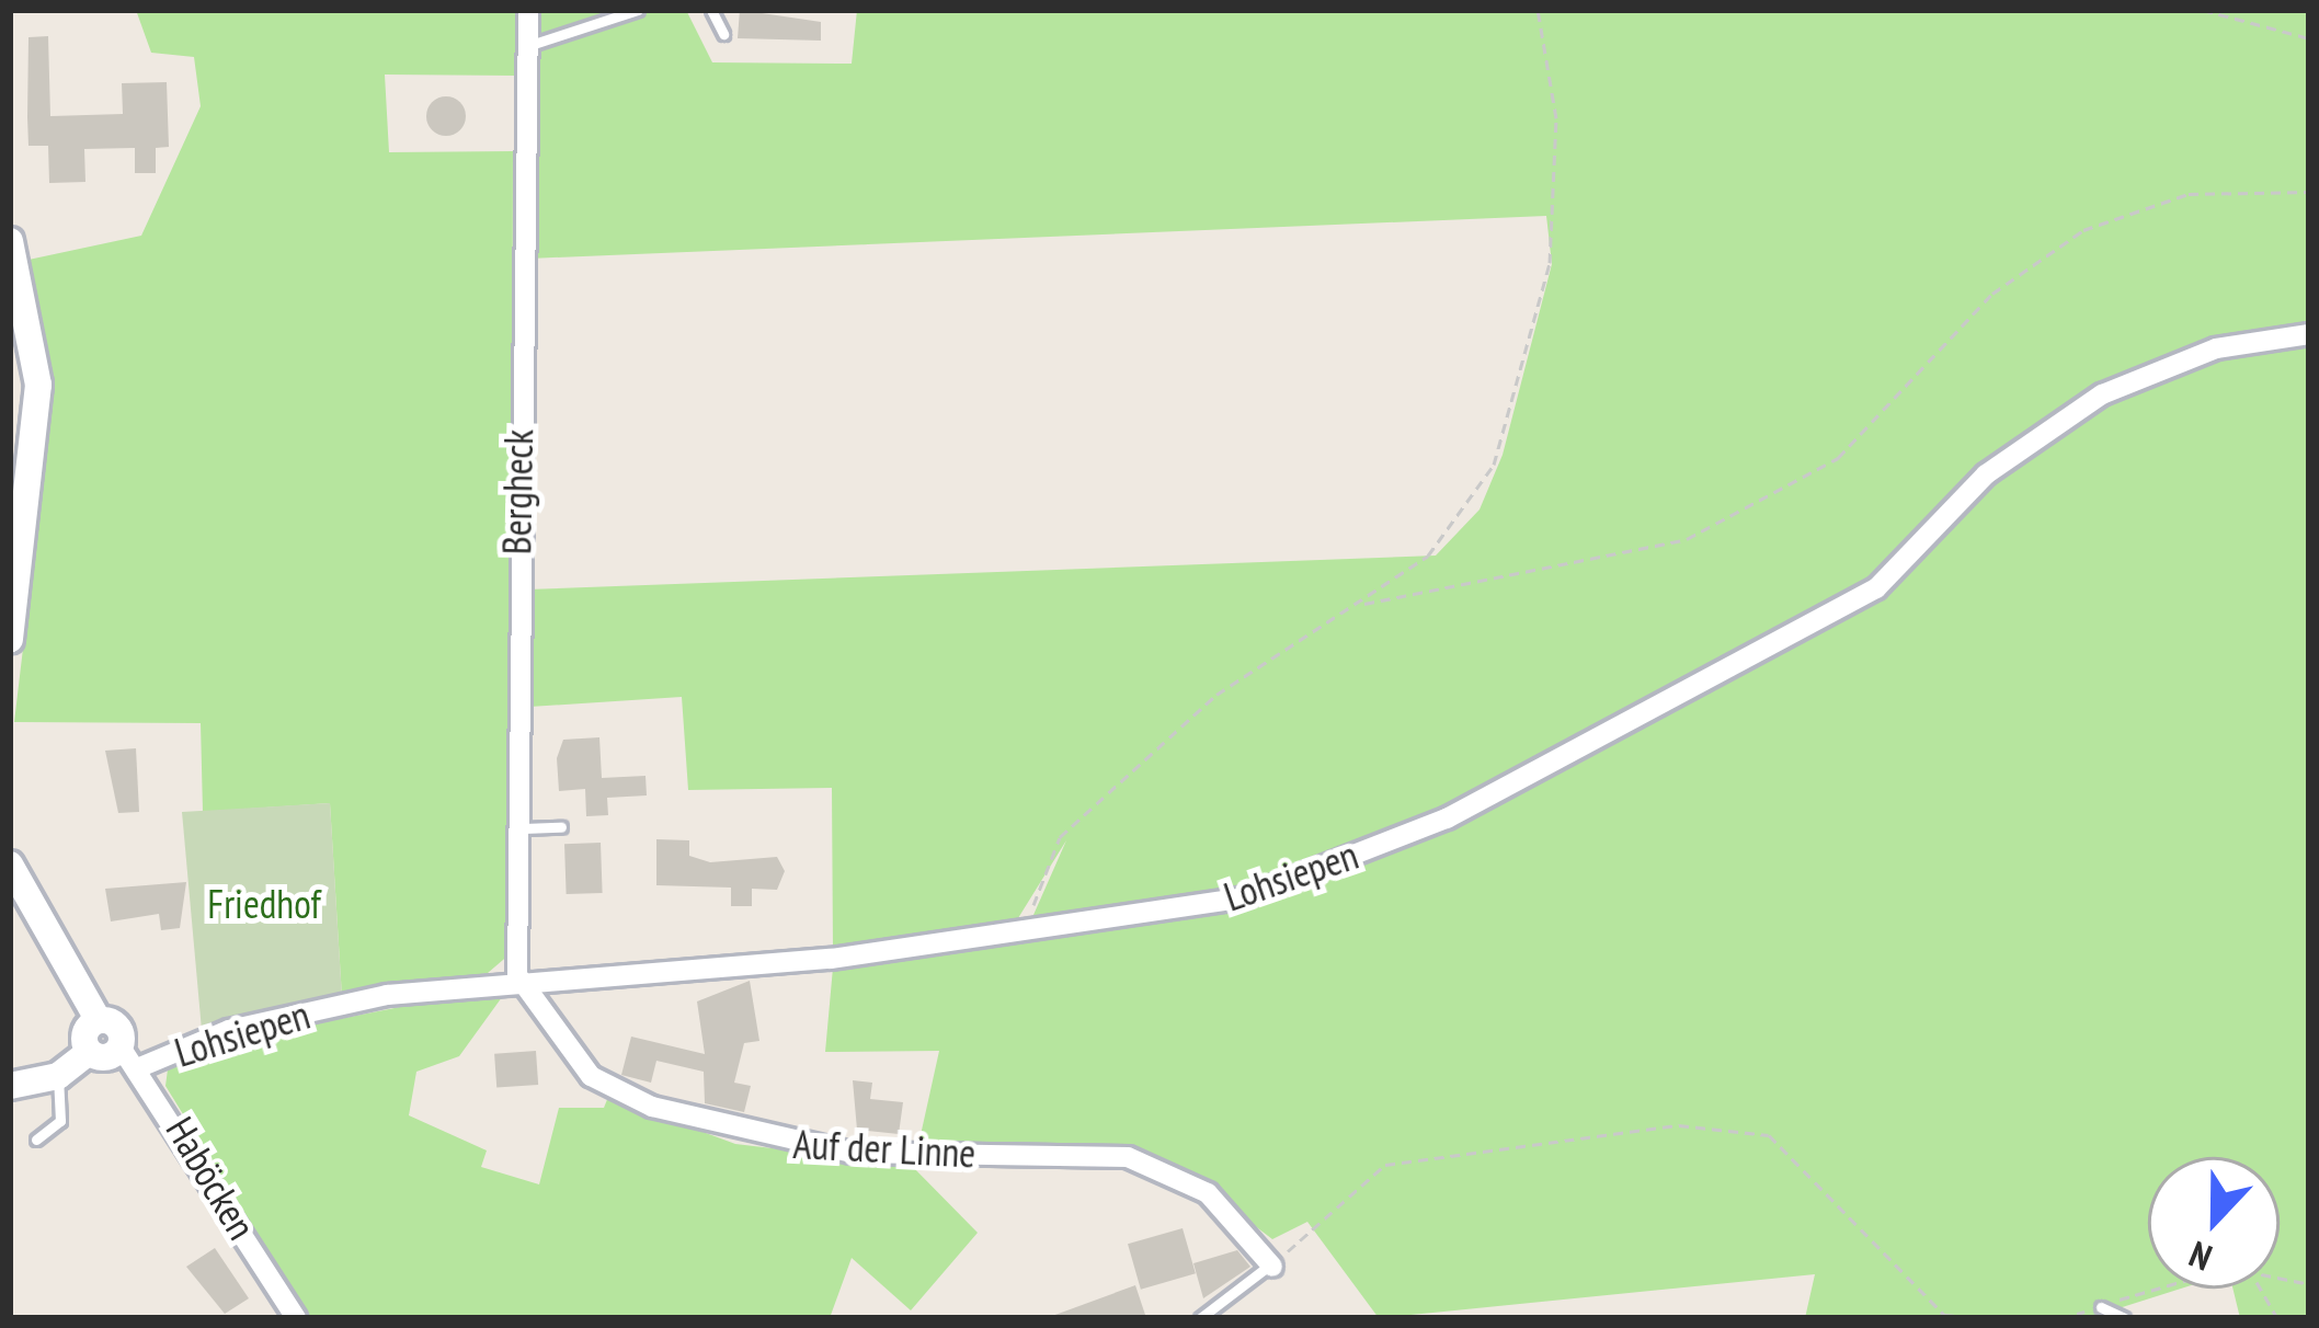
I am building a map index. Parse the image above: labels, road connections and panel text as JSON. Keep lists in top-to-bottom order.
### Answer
{
  "streets": {
    "street": [
      "Bergheck",
      "Lohsiepen",
      "Auf der Linne",
      "Haböcken"
    ]
  },
  "crossings": [
    ["Bergheck", "Lohsiepen"],
    ["Bergheck", "Auf der Linne"],
    ["Lohsiepen", "Auf der Linne"],
    ["Lohsiepen", "Haböcken"]
  ],
  "parks": ["Friedhof"],
  "north": "bottom"
}
